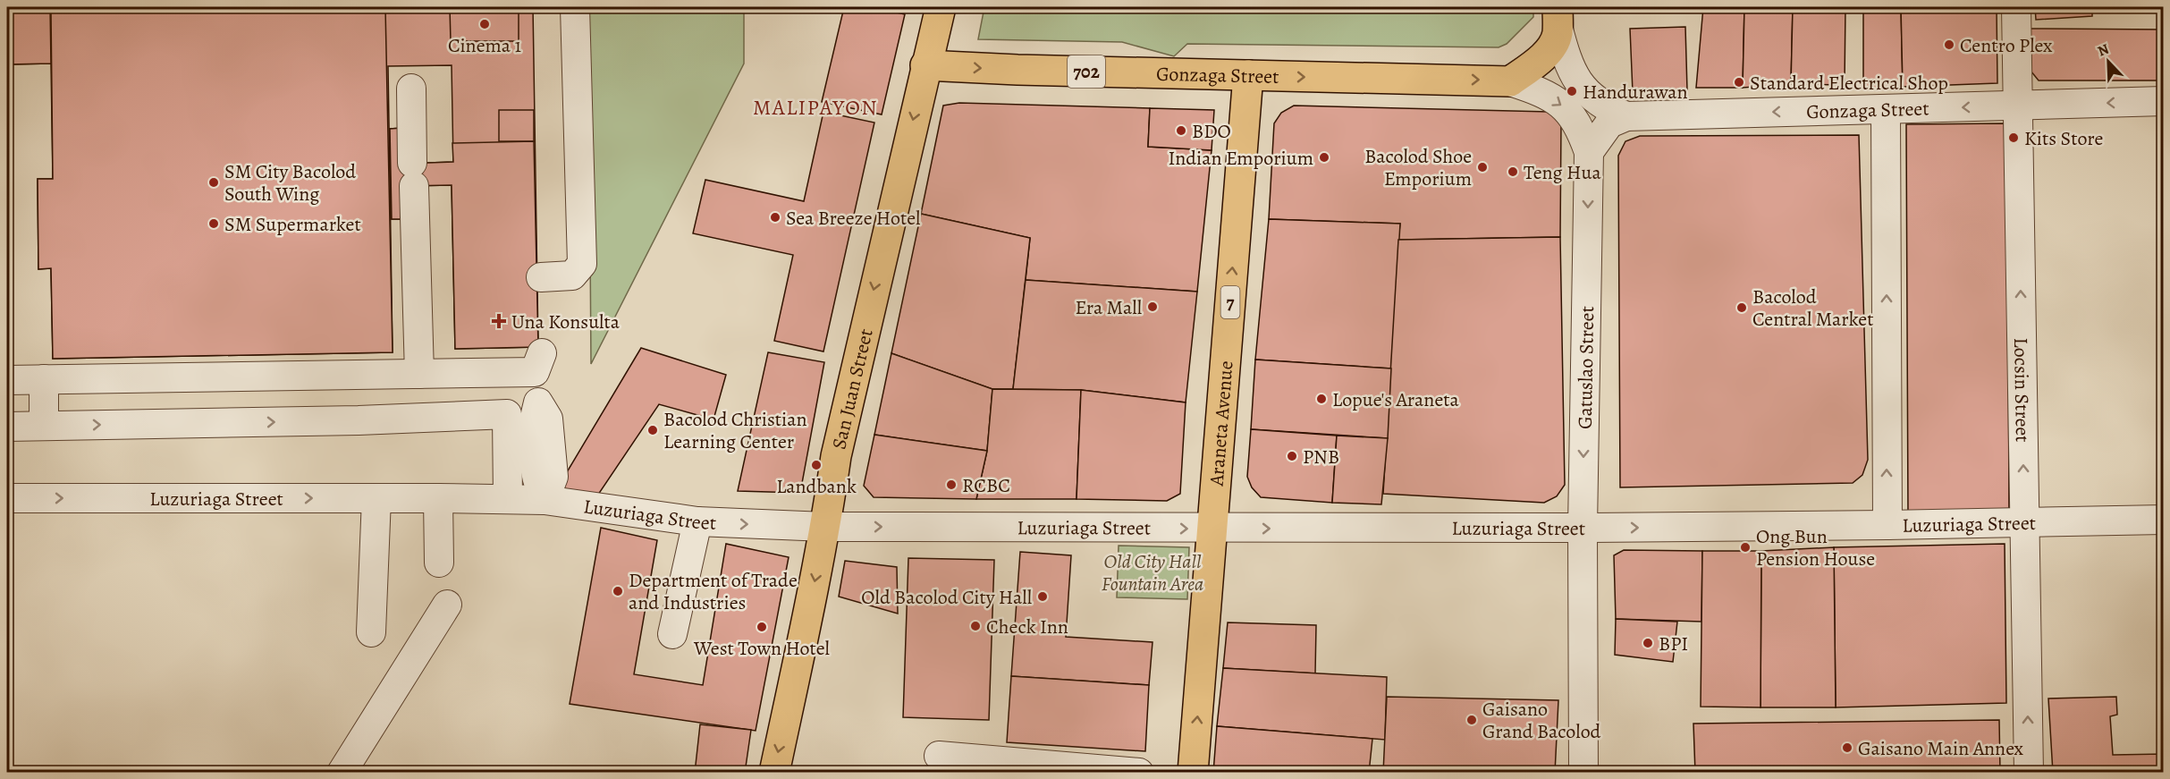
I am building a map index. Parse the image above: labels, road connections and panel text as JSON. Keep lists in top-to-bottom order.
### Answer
{
  "streets": {
    "main road": [
      "702",
      "Gonzaga Street",
      "7",
      "San Juan Street",
      "Araneta Avenue"
    ],
    "street": ["Gatuslao Street", "Locsin Street", "Luzuriaga Street"]
  },
  "crossings": [
    ["Gonzaga Street", "Gatuslao Street"],
    ["Gonzaga Street", "San Juan Street"],
    ["Gonzaga Street", "Locsin Street"],
    ["Gonzaga Street", "Araneta Avenue"],
    ["Gatuslao Street", "Luzuriaga Street"],
    ["San Juan Street", "Luzuriaga Street"],
    ["Locsin Street", "Luzuriaga Street"],
    ["Araneta Avenue", "Luzuriaga Street"]
  ],
  "one_way": ["Gatuslao Street", "San Juan Street", "Araneta Avenue"],
  "districts": ["MALIPAYON"],
  "parks": ["Old City Hall Fountain Area"],
  "places": {
    "other": [
      "Cinema 1",
      "Centro Plex",
      "Standard Electrical Shop",
      "Handurawan",
      "BDO",
      "Kits Store",
      "Indian Emporium",
      "Bacolod Shoe Emporium",
      "Teng Hua",
      "SM City Bacolod South Wing",
      "Sea Breeze Hotel",
      "SM Supermarket",
      "Era Mall",
      "Bacolod Central Market",
      "Lopue's Araneta",
      "Bacolod Christian Learning Center",
      "PNB",
      "Landbank",
      "RCBC",
      "Ong Bun Pension House",
      "Department of Trade and Industries",
      "Old Bacolod City Hall",
      "Check Inn",
      "West Town Hotel",
      "BPI",
      "Gaisano Grand Bacolod",
      "Gaisano Main Annex"
    ],
    "health": ["Una Konsulta"]
  },
  "north": "top left"
}
